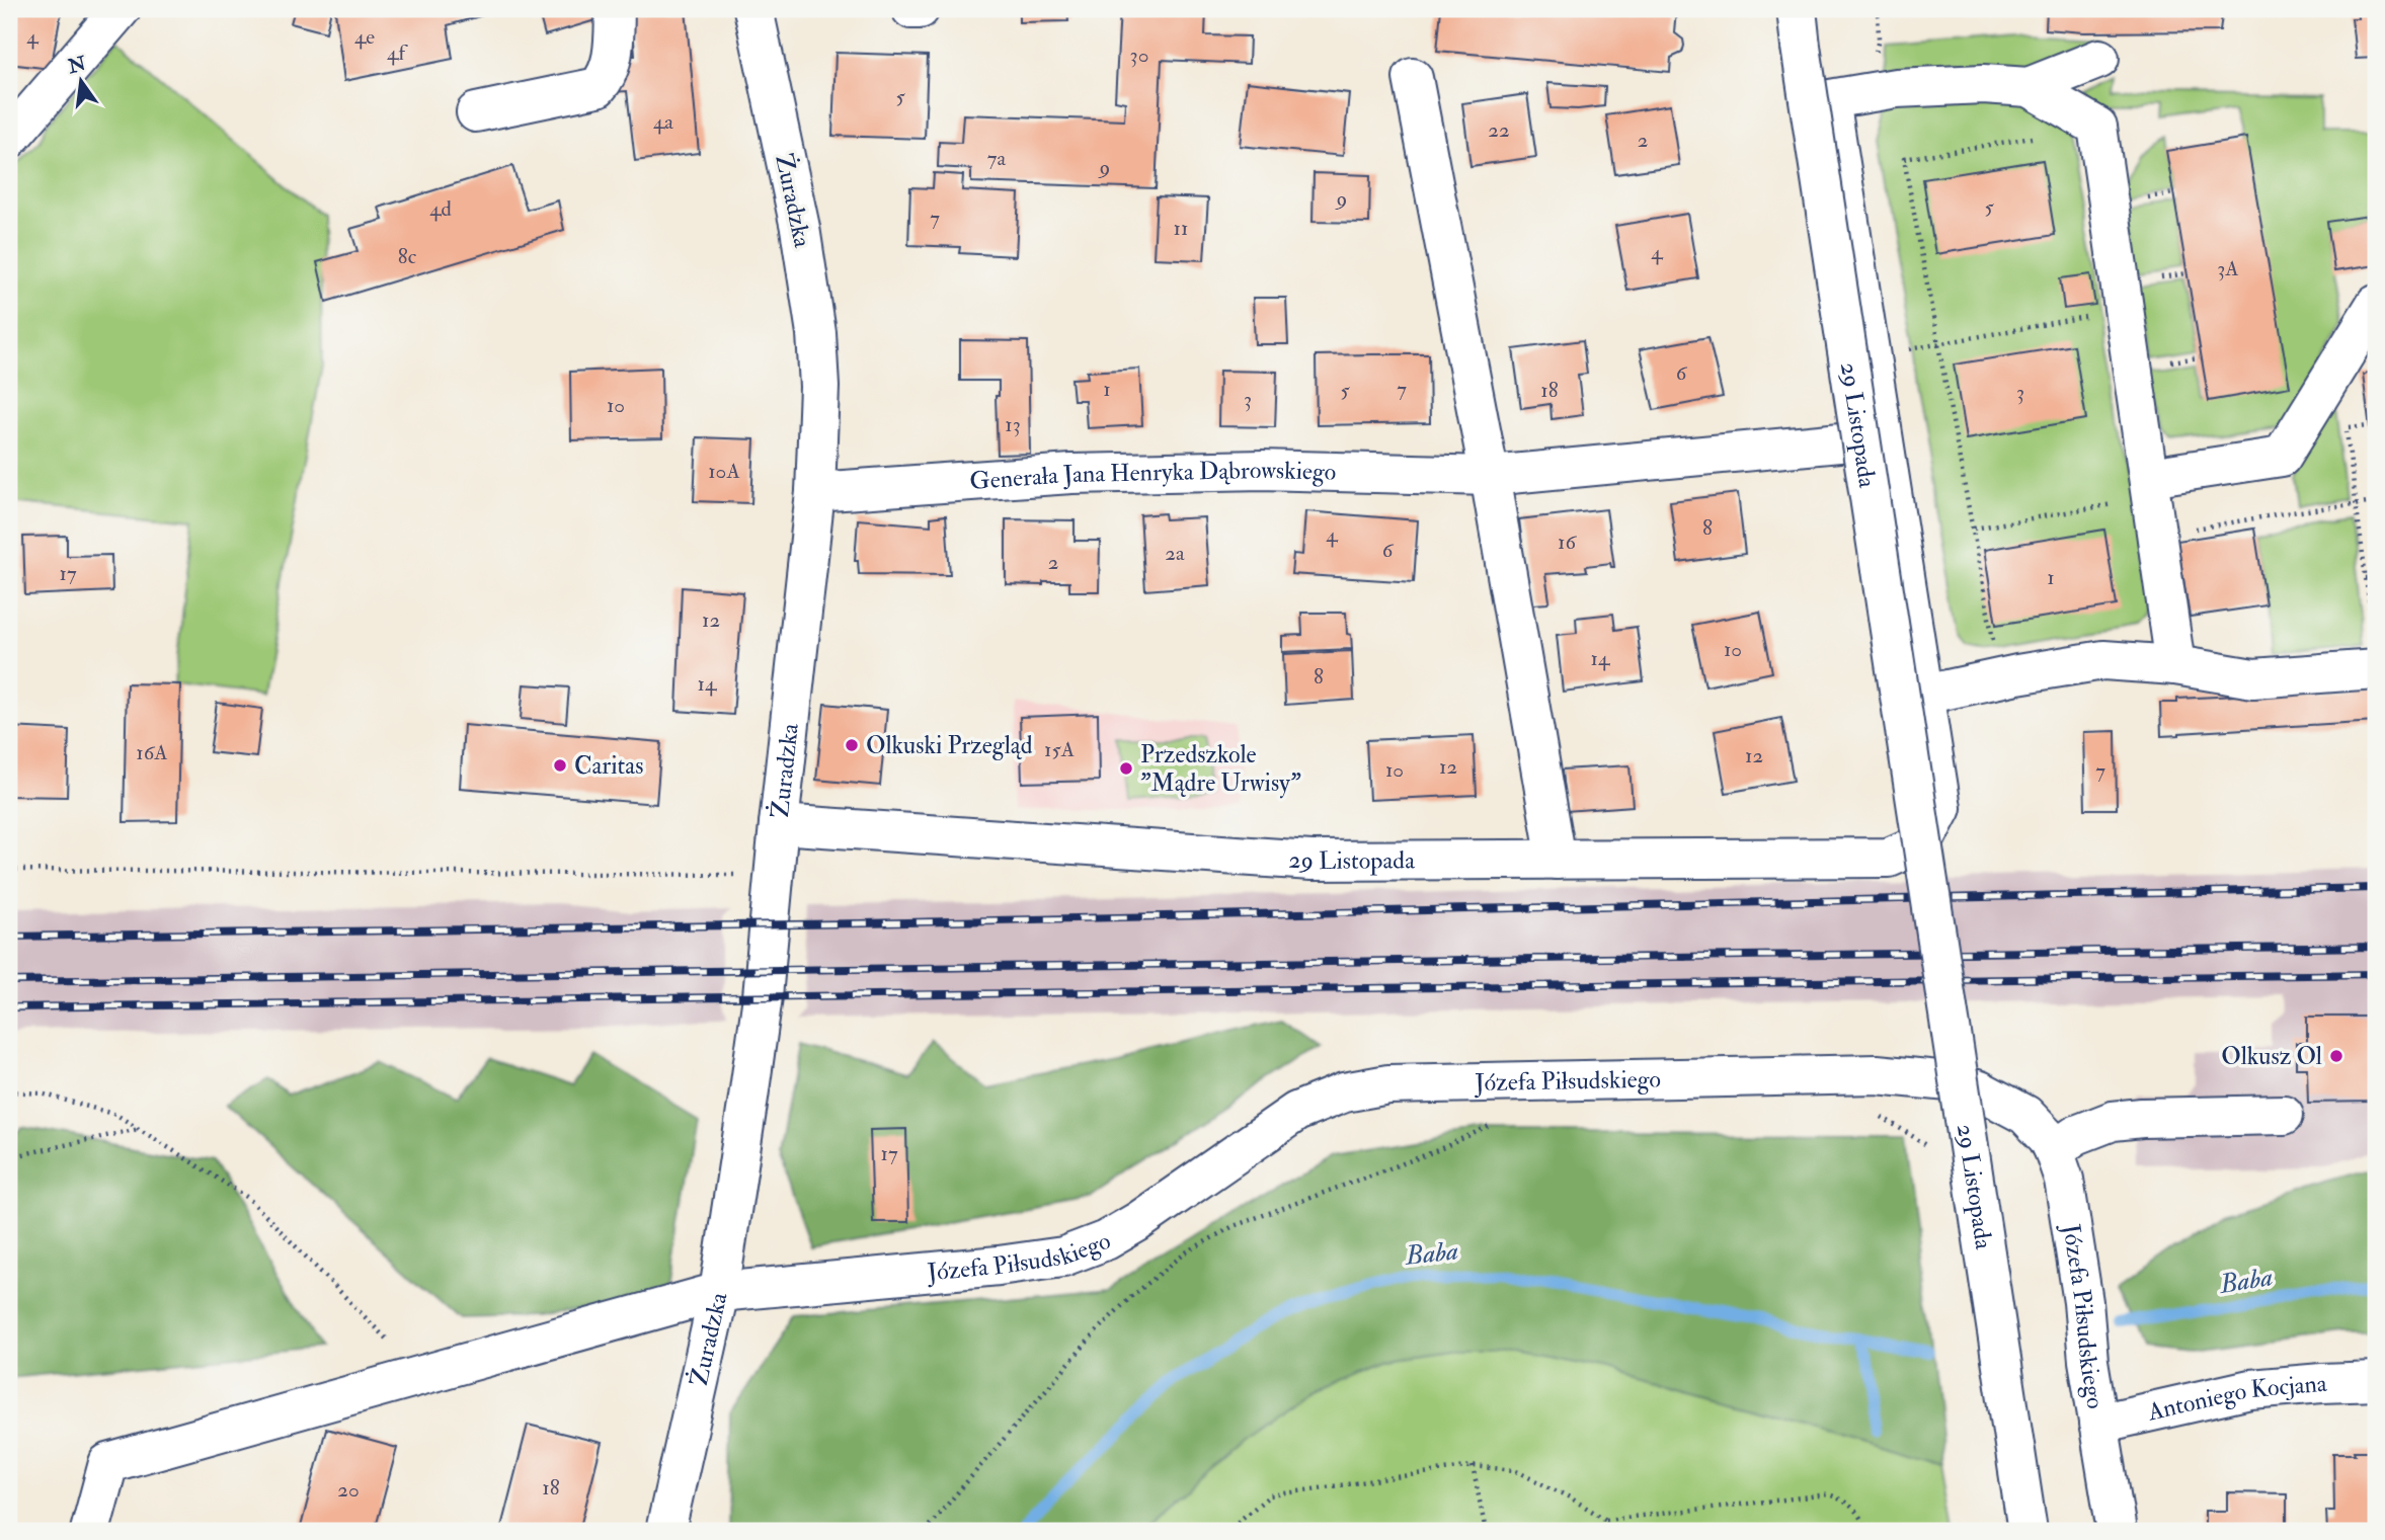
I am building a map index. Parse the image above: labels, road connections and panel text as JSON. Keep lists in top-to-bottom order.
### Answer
{
  "streets": {
    "street": [
      "Żuradzka",
      "29 Listopada",
      "Generała Jana Henryka Dąbrowskiego",
      "Józefa Piłsudskiego",
      "Antoniego Kocjana"
    ]
  },
  "crossings": [
    ["Żuradzka", "29 Listopada"],
    ["Żuradzka", "Generała Jana Henryka Dąbrowskiego"],
    ["Żuradzka", "Józefa Piłsudskiego"],
    ["29 Listopada", "Generała Jana Henryka Dąbrowskiego"],
    ["Józefa Piłsudskiego", "Antoniego Kocjana"]
  ],
  "water": ["Baba"],
  "places": [
    "Olkuski Przegląd",
    "Caritas",
    "Przedszkole \"Mądre Urwisy\"",
    "Olkusz Ol"
  ],
  "house_numbers": [
    "4",
    "4e",
    "4f",
    "30",
    "5",
    "4a",
    "22",
    "2",
    "7a",
    "9",
    "9",
    "5",
    "4d",
    "7",
    "11",
    "4",
    "8c",
    "3A",
    "6",
    "1",
    "7",
    "5",
    "18",
    "3",
    "3",
    "10",
    "13",
    "10A",
    "8",
    "4",
    "16",
    "6",
    "2a",
    "2",
    "17",
    "1",
    "12",
    "10",
    "14",
    "8",
    "14",
    "15A",
    "16A",
    "12",
    "12",
    "10",
    "7",
    "17",
    "18",
    "20"
  ],
  "north": "top"
}
